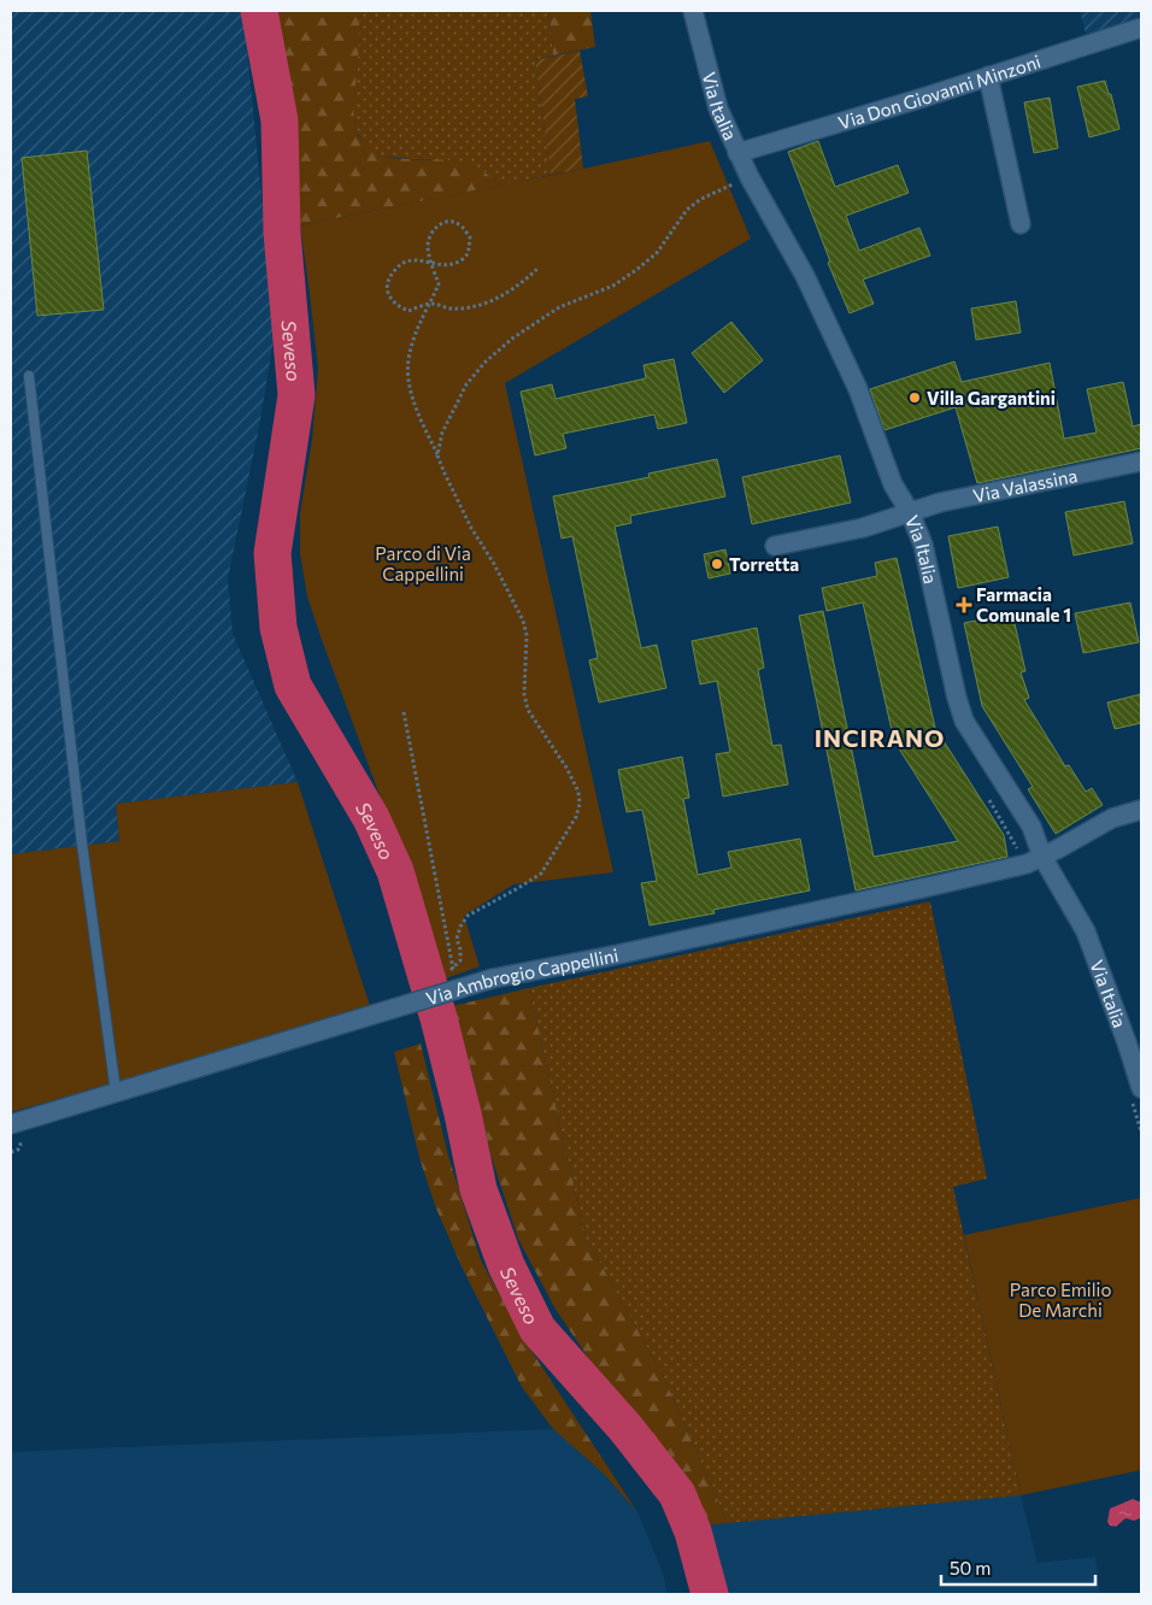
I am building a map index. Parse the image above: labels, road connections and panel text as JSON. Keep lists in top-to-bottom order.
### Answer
{
  "streets": {
    "street": [
      "Via Don Giovanni Minzoni",
      "Via Italia",
      "Via Valassina",
      "Via Ambrogio Cappellini"
    ]
  },
  "crossings": [
    ["Via Don Giovanni Minzoni", "Via Italia"],
    ["Via Italia", "Via Valassina"],
    ["Via Italia", "Via Ambrogio Cappellini"]
  ],
  "districts": ["INCIRANO"],
  "water": ["Seveso"],
  "parks": ["Parco di Via Cappellini", "Parco Emilio De Marchi"],
  "places": {
    "other": ["Villa Gargantini", "Torretta"],
    "health": ["Farmacia Comunale 1"]
  },
  "scale_bar": "50 m"
}
